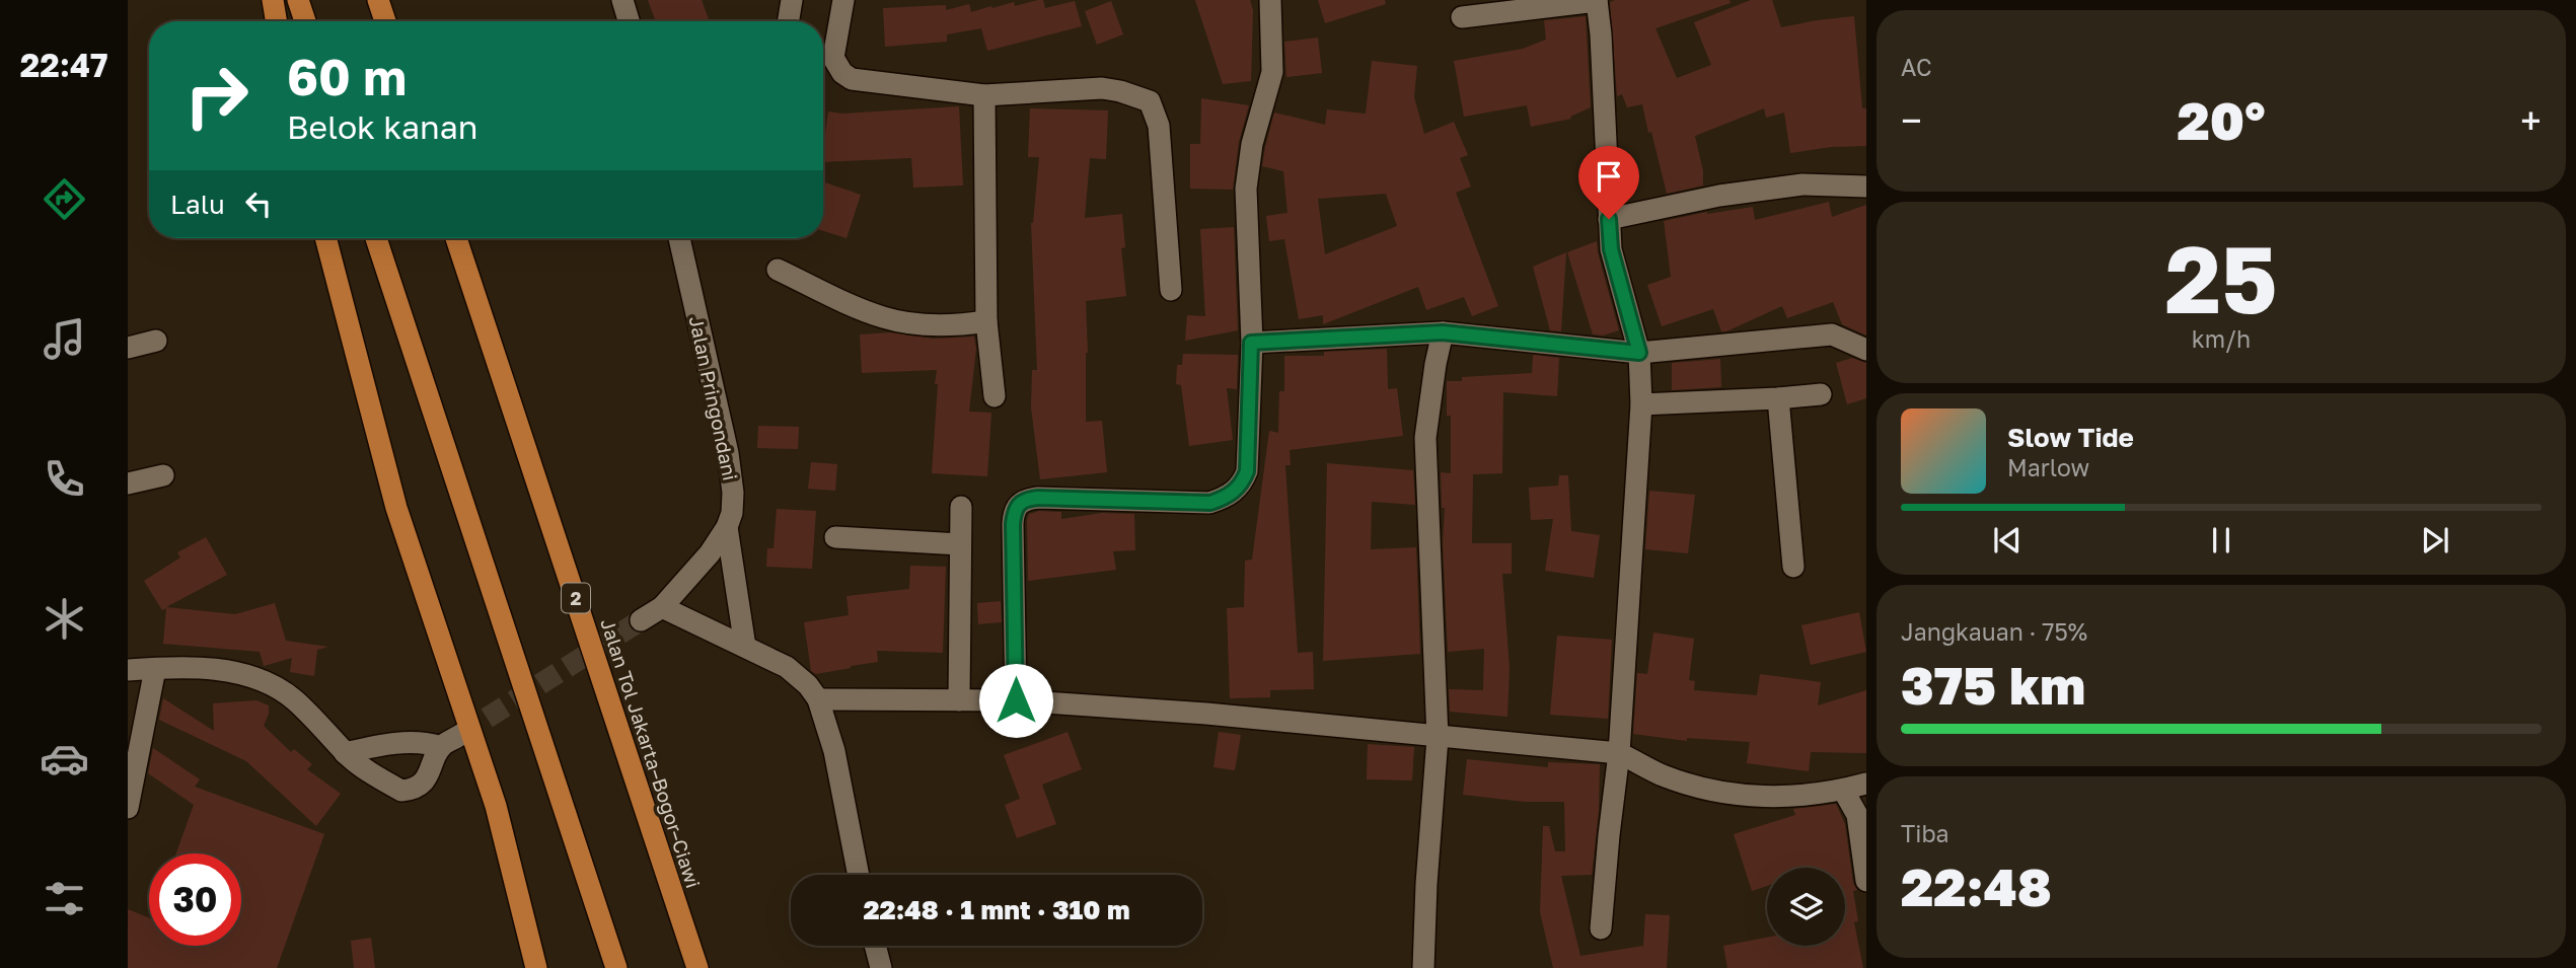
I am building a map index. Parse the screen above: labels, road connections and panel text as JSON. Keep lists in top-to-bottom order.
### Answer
{
  "streets": {
    "highway": ["2", "Jalan Tol Jakarta–Bogor–Ciawi"],
    "street": ["Jalan Pringondani"]
  },
  "page": {
    "tabs": "22:47",
    "tile": [
      "AC",
      ["25", "km/h"],
      ["Jangkauan · 75%", "375 km"],
      ["Tiba", "22:48"]
    ],
    "turn": ["60 m", "Belok kanan"],
    "heat": ["−", "20°", "+"],
    "then": "Lalu",
    "song": ["Slow Tide", "Marlow"],
    "limit": "30",
    "trip": "22:48 · 1 mnt · 310 m"
  }
}
